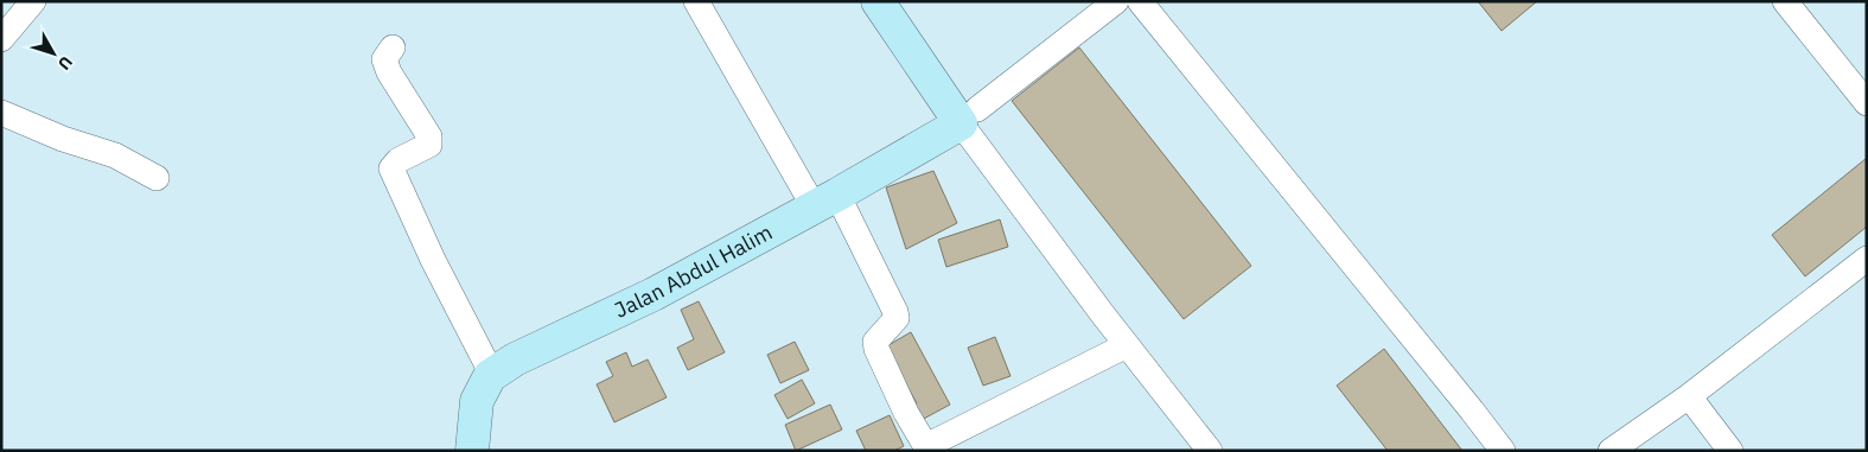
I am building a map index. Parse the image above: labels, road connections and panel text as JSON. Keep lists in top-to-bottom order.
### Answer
{
  "streets": {
    "street": ["Jalan Abdul Halim"]
  },
  "north": "bottom right"
}
